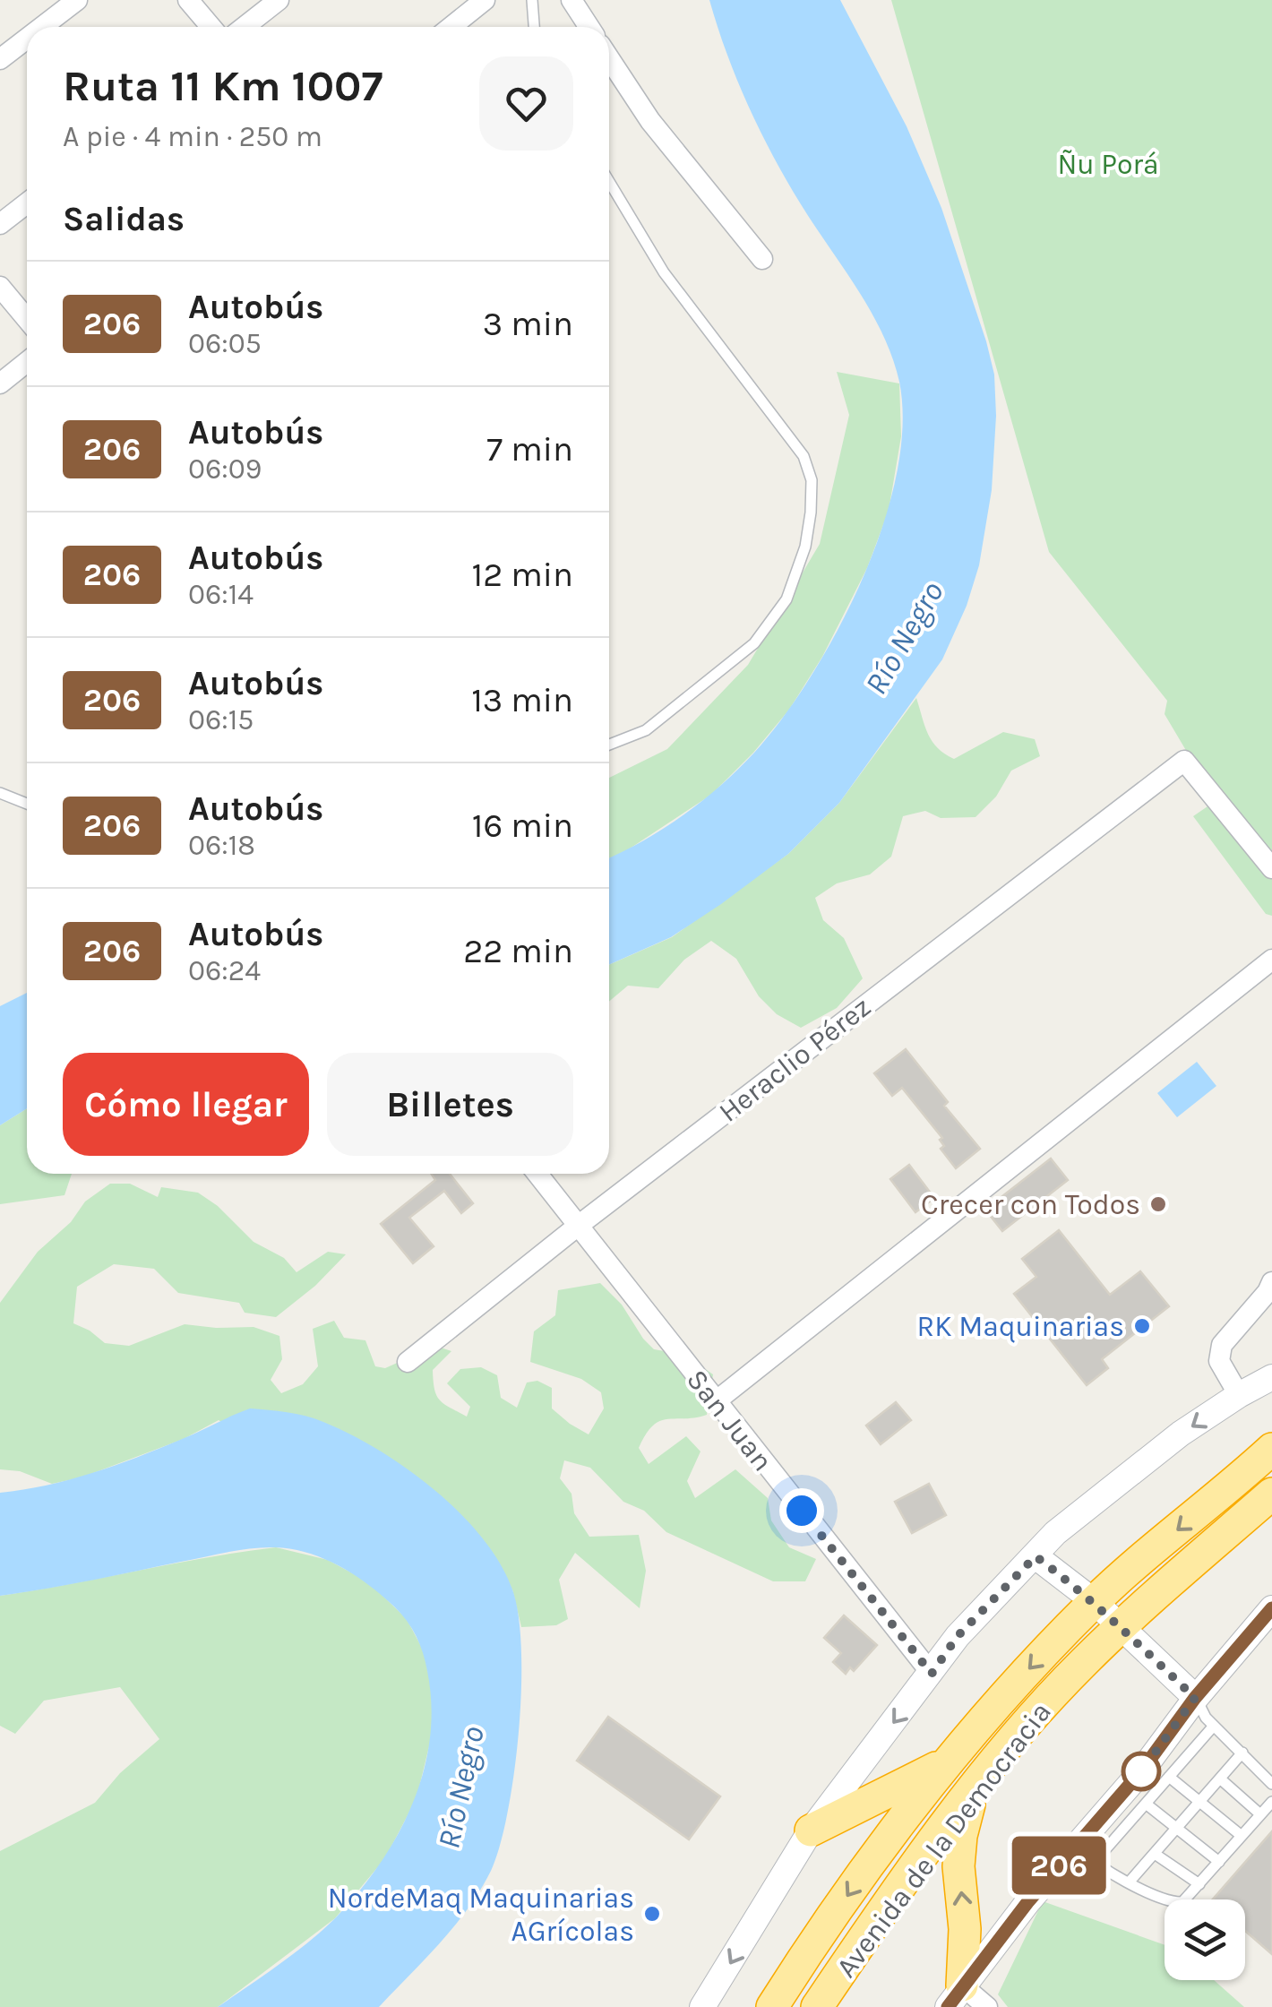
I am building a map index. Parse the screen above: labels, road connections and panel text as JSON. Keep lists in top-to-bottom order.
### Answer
{
  "streets": {
    "highway": ["Avenida de la Democracia"],
    "street": ["Heraclio Pérez", "San Juan"]
  },
  "crossings": [
    ["Heraclio Pérez", "San Juan"]
  ],
  "water": ["Río Negro"],
  "parks": ["Ñu Porá"],
  "places": ["Crecer con Todos", "RK Maquinarias", "NordeMaq Maquinarias AGrícolas"],
  "lines": ["bus line 206"],
  "page": {
    "on_map": "206",
    "heading": [
      ["Ruta 11 Km 1007", "A pie · 4 min · 250 m"],
      "Salidas"
    ],
    "list": [
      {
        "mark": "206",
        "name": "Autobús",
        "note": "06:05",
        "value": "3 min"
      },
      {
        "mark": "206",
        "name": "Autobús",
        "note": "06:09",
        "value": "7 min"
      },
      {
        "mark": "206",
        "name": "Autobús",
        "note": "06:14",
        "value": "12 min"
      },
      {
        "mark": "206",
        "name": "Autobús",
        "note": "06:15",
        "value": "13 min"
      },
      {
        "mark": "206",
        "name": "Autobús",
        "note": "06:18",
        "value": "16 min"
      },
      {
        "mark": "206",
        "name": "Autobús",
        "note": "06:24",
        "value": "22 min"
      }
    ],
    "buttons": ["Cómo llegar", "Billetes"]
  }
}
